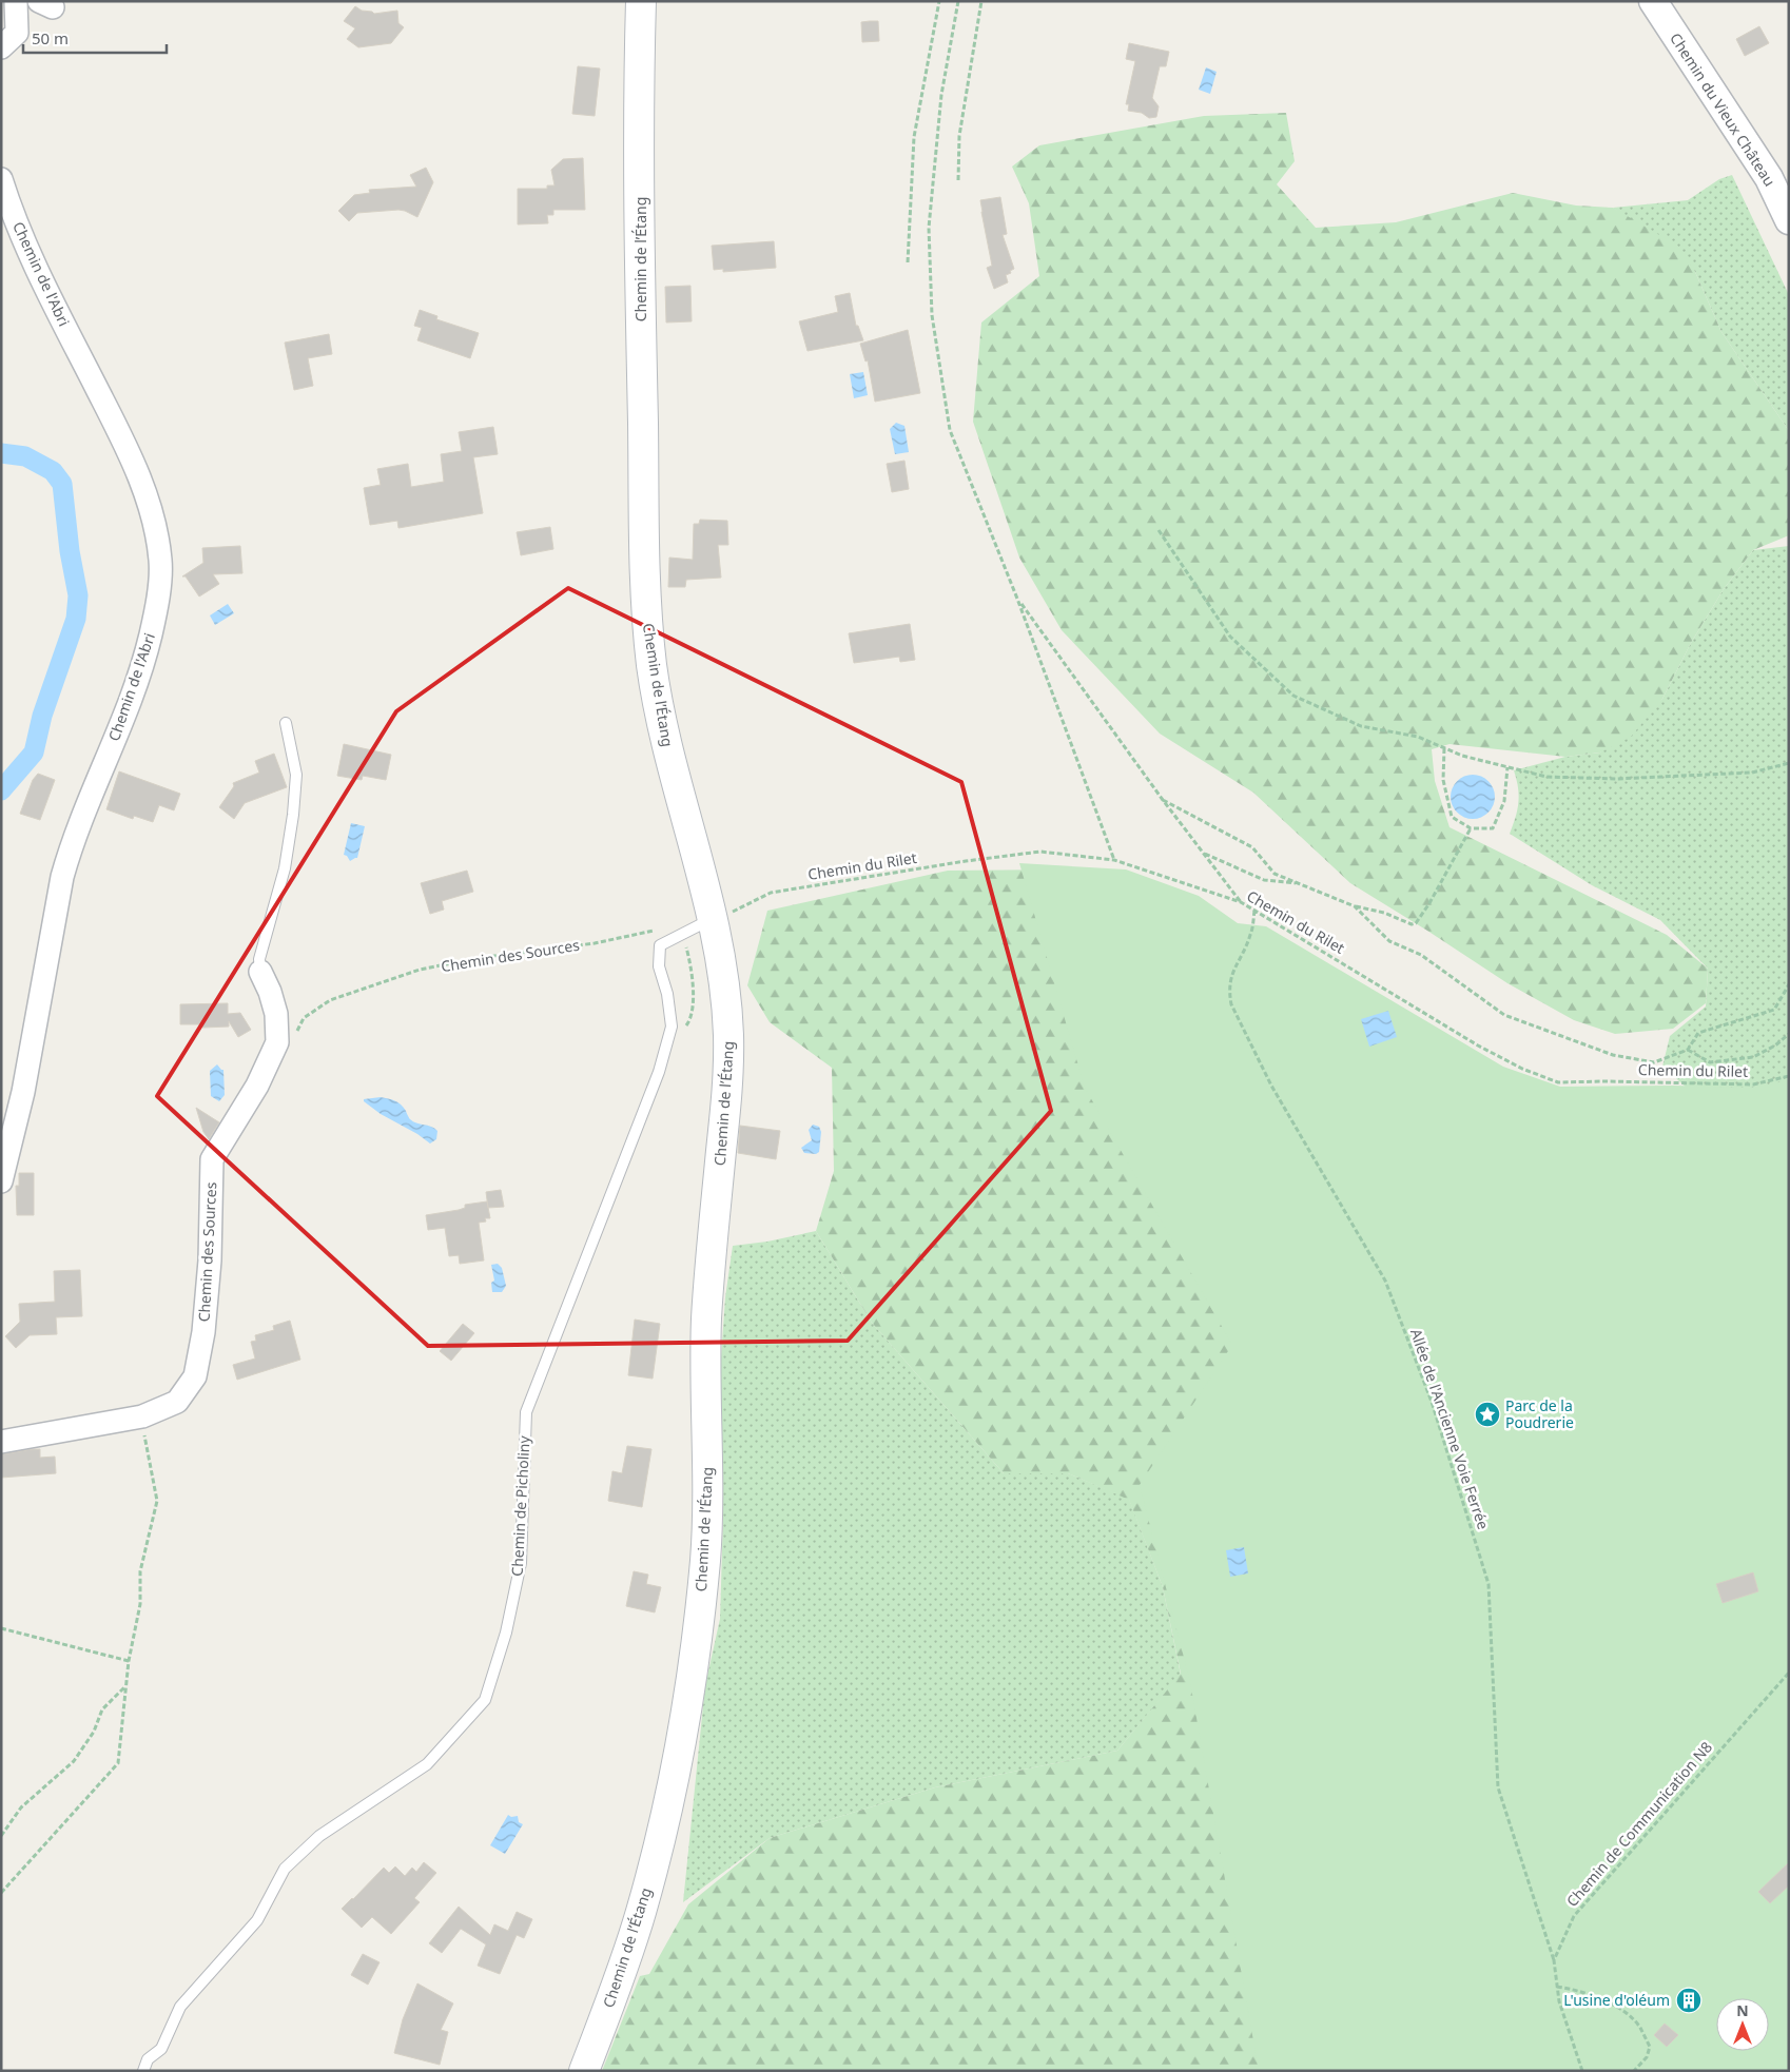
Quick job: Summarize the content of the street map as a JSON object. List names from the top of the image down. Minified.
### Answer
{"streets":{"main road":["Chemin de l’Étang"],"street":["Chemin du Vieux Château","Chemin de l'Abri","Chemin des Sources"],"lane":["Chemin de Picholiny"],"path":["Chemin du Rilet","Allée de l'Ancienne Voie Ferrée","Chemin de Communication N8"]},"crossings":[["Chemin de l’Étang","Chemin du Rilet"],["Chemin de l’Étang","Chemin de Picholiny"],["Chemin du Rilet","Allée de l'Ancienne Voie Ferrée"],["Chemin du Rilet","Chemin de Picholiny"],["Allée de l'Ancienne Voie Ferrée","Chemin de Communication N8"]],"places":{"place":["Parc de la Poudrerie"],"building":["L'usine d'oléum"]},"scale_bar":"50 m","north":"top"}
